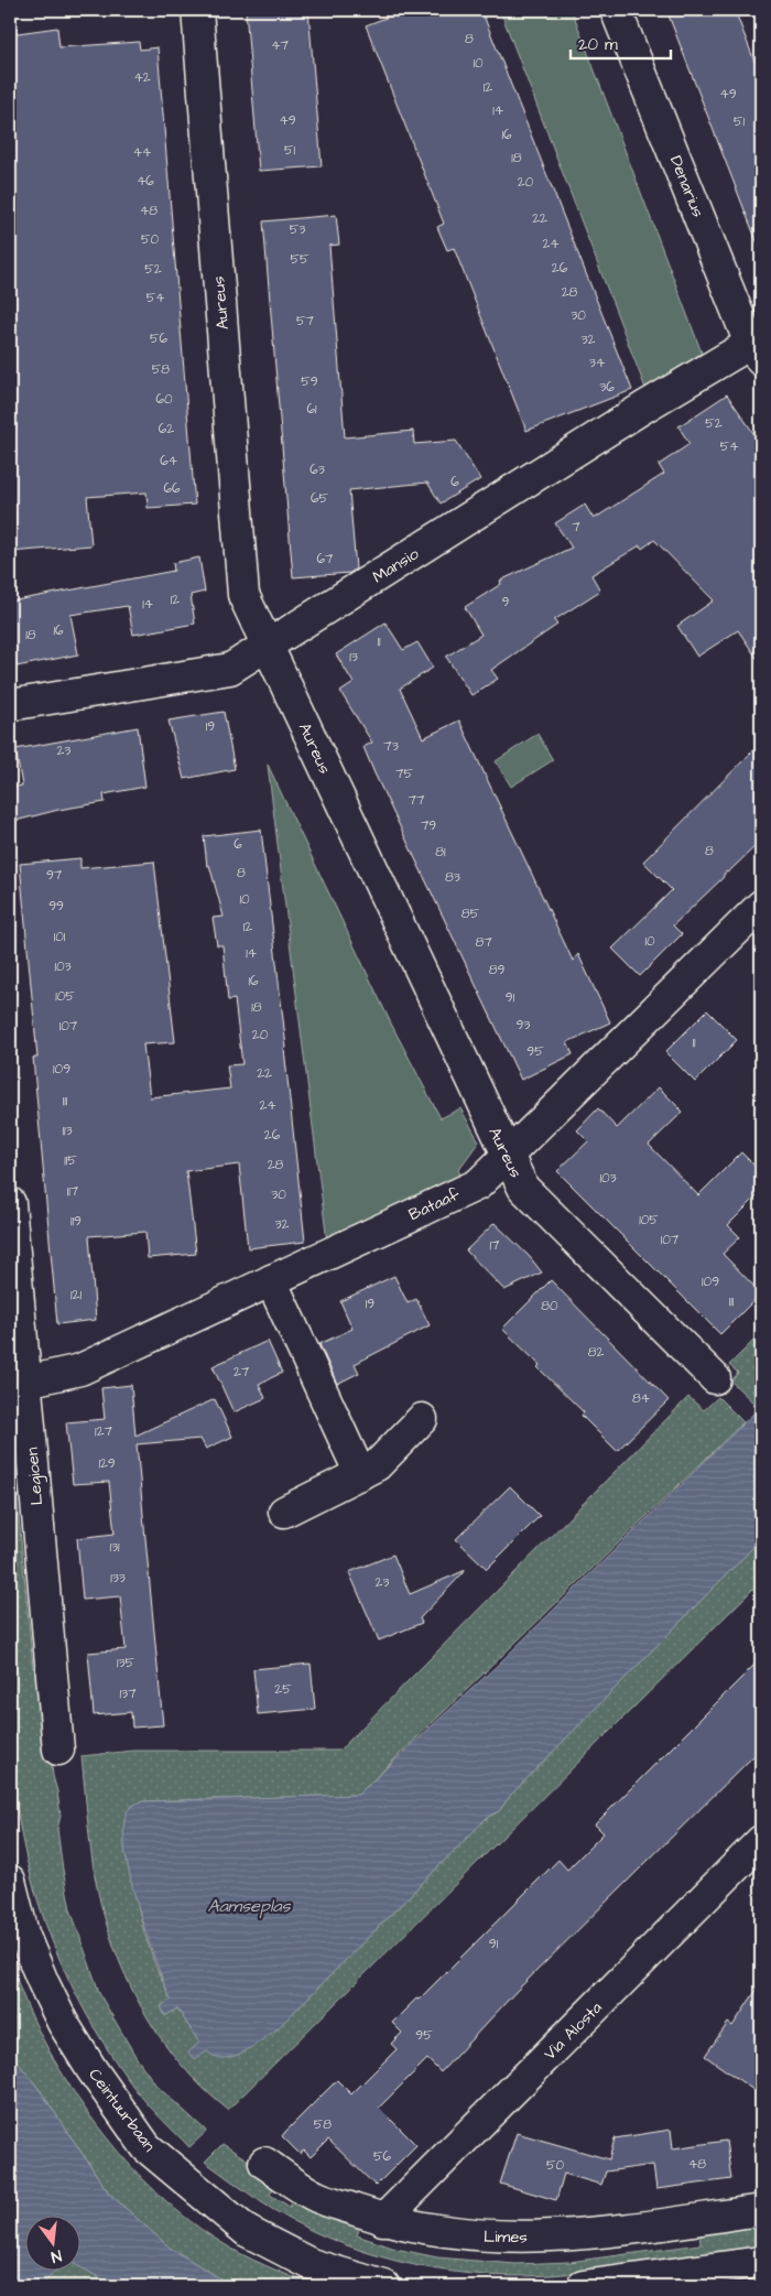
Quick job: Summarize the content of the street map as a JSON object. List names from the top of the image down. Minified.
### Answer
{"streets":{"street":["Denarius","Aureus","Mansio","Bataaf","Legioen","Via Alosta","Ceintuurbaan","Limes"]},"crossings":[["Denarius","Mansio"],["Aureus","Mansio"],["Aureus","Bataaf"],["Bataaf","Legioen"],["Via Alosta","Limes"]],"water":["Aamseplas"],"house_numbers":["8","47","10","42","12","49","14","49","51","16","51","44","18","46","20","48","22","53","50","24","55","26","52","28","54","30","57","56","32","34","58","59","36","60","61","52","62","54","64","63","6","66","65","7","67","12","9","14","16","18","11","13","19","73","23","75","77","79","6","8","81","8","97","83","10","99","85","12","101","10","87","14","103","89","16","105","91","18","93","107","20","11","95","109","22","111","24","113","26","115","28","103","117","30","105","119","32","107","17","109","121","111","19","80","82","27","84","127","129","131","133","23","135","25","137","91","95","58","56","48","50"],"scale_bar":"20 m","north":"bottom"}
